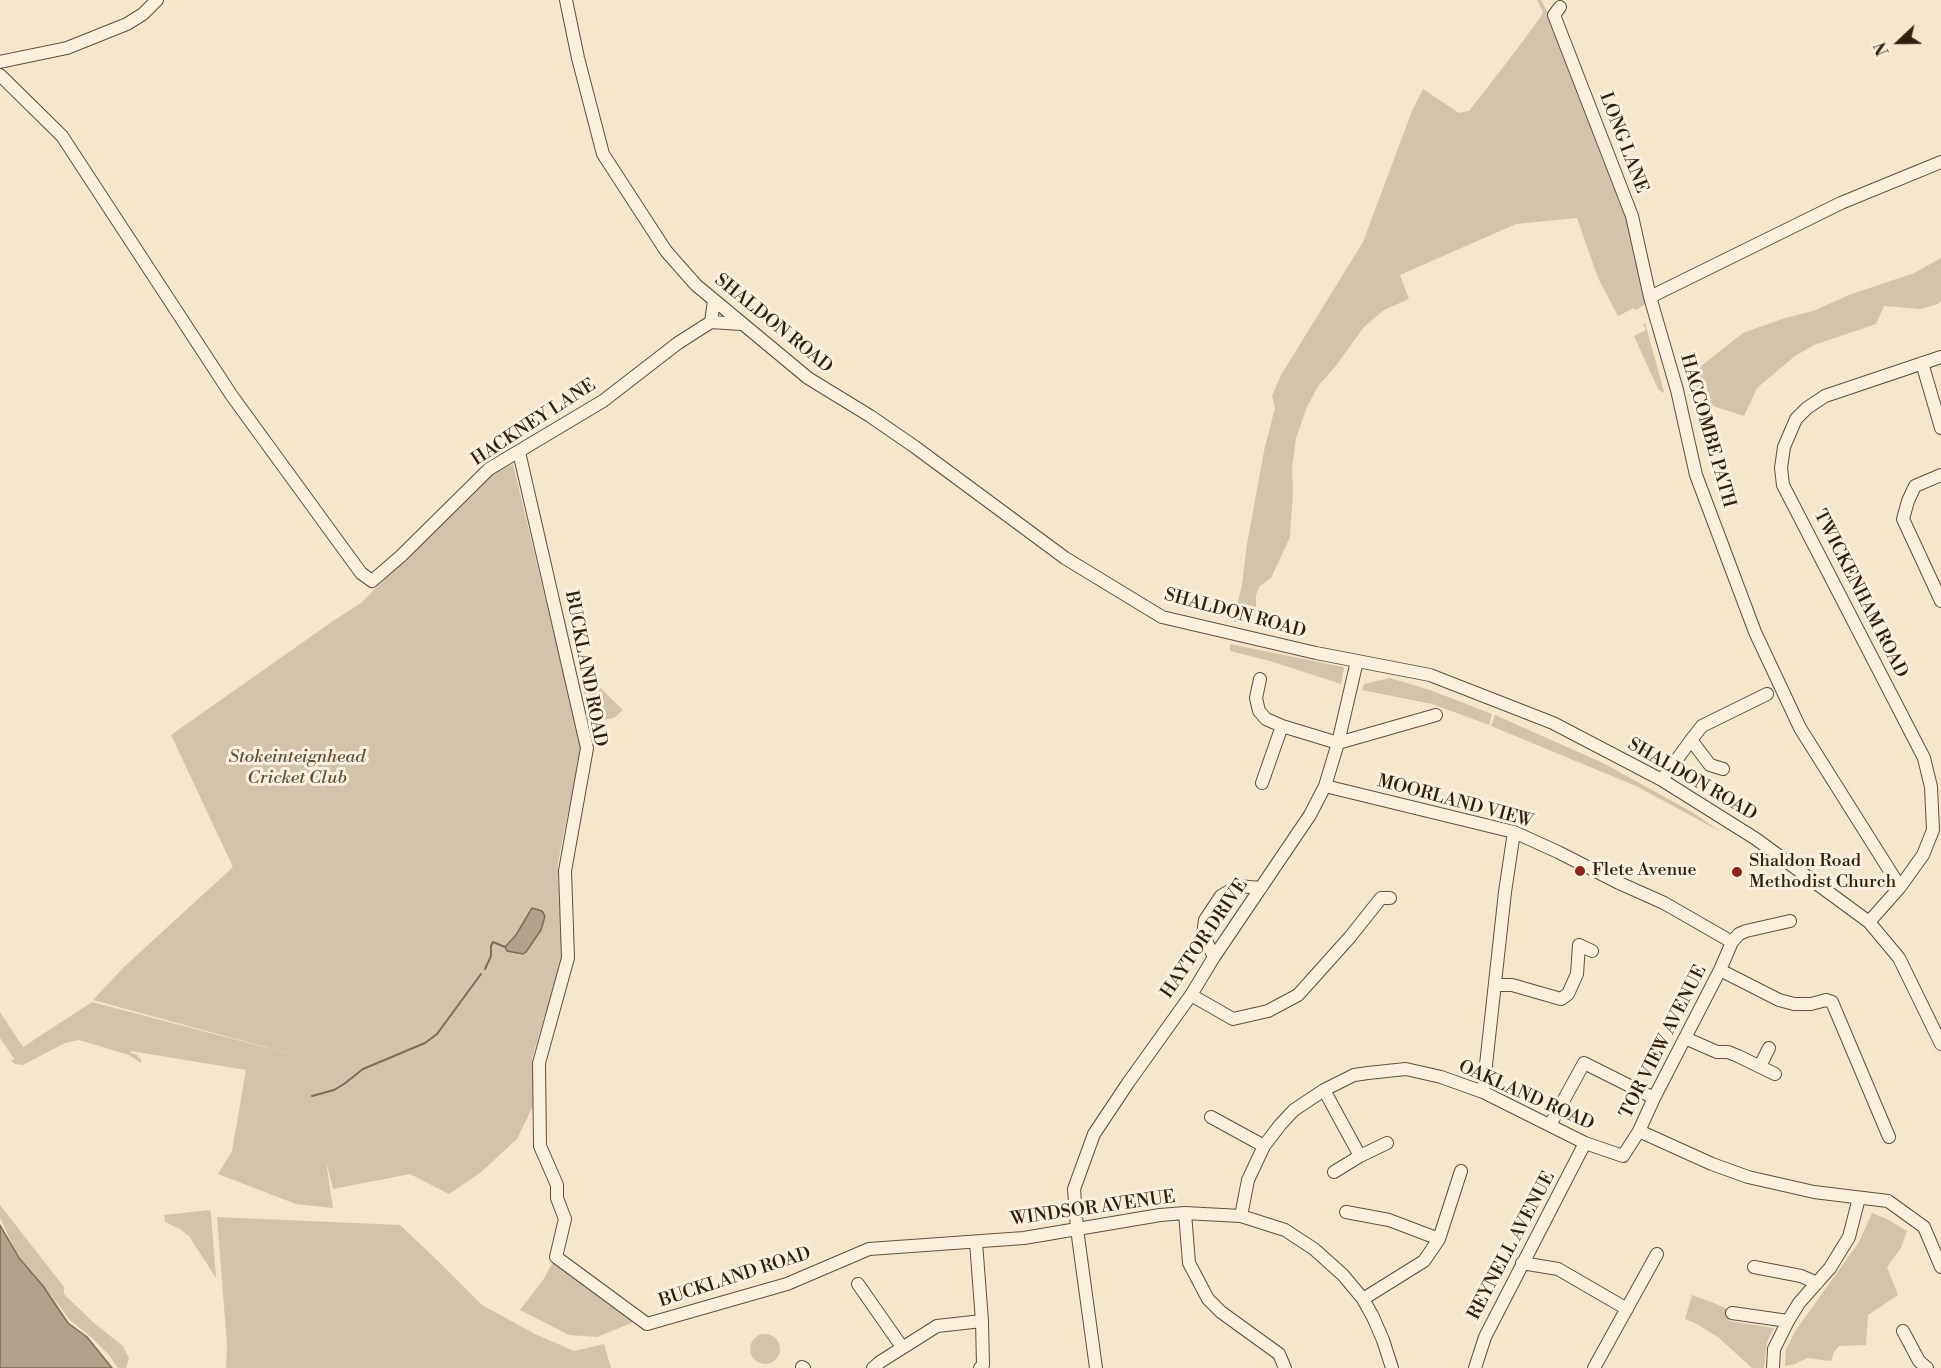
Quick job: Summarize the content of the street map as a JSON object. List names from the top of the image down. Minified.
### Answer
{"streets":{"street":["LONG LANE","SHALDON ROAD","HACKNEY LANE","HACCOMBE PATH","TWICKENHAM ROAD","BUCKLAND ROAD","MOORLAND VIEW","HAYTOR DRIVE","TOR VIEW AVENUE","OAKLAND ROAD","WINDSOR AVENUE","REYNELL AVENUE"]},"crossings":[["LONG LANE","HACCOMBE PATH"],["SHALDON ROAD","TWICKENHAM ROAD"],["SHALDON ROAD","HAYTOR DRIVE"],["HACKNEY LANE","BUCKLAND ROAD"],["HACCOMBE PATH","TWICKENHAM ROAD"],["BUCKLAND ROAD","WINDSOR AVENUE"],["MOORLAND VIEW","HAYTOR DRIVE"],["MOORLAND VIEW","TOR VIEW AVENUE"],["HAYTOR DRIVE","WINDSOR AVENUE"],["TOR VIEW AVENUE","OAKLAND ROAD"],["OAKLAND ROAD","WINDSOR AVENUE"],["OAKLAND ROAD","REYNELL AVENUE"]],"parks":["Stokeinteignhead Cricket Club"],"places":["Flete Avenue","Shaldon Road Methodist Church"],"north":"left"}
